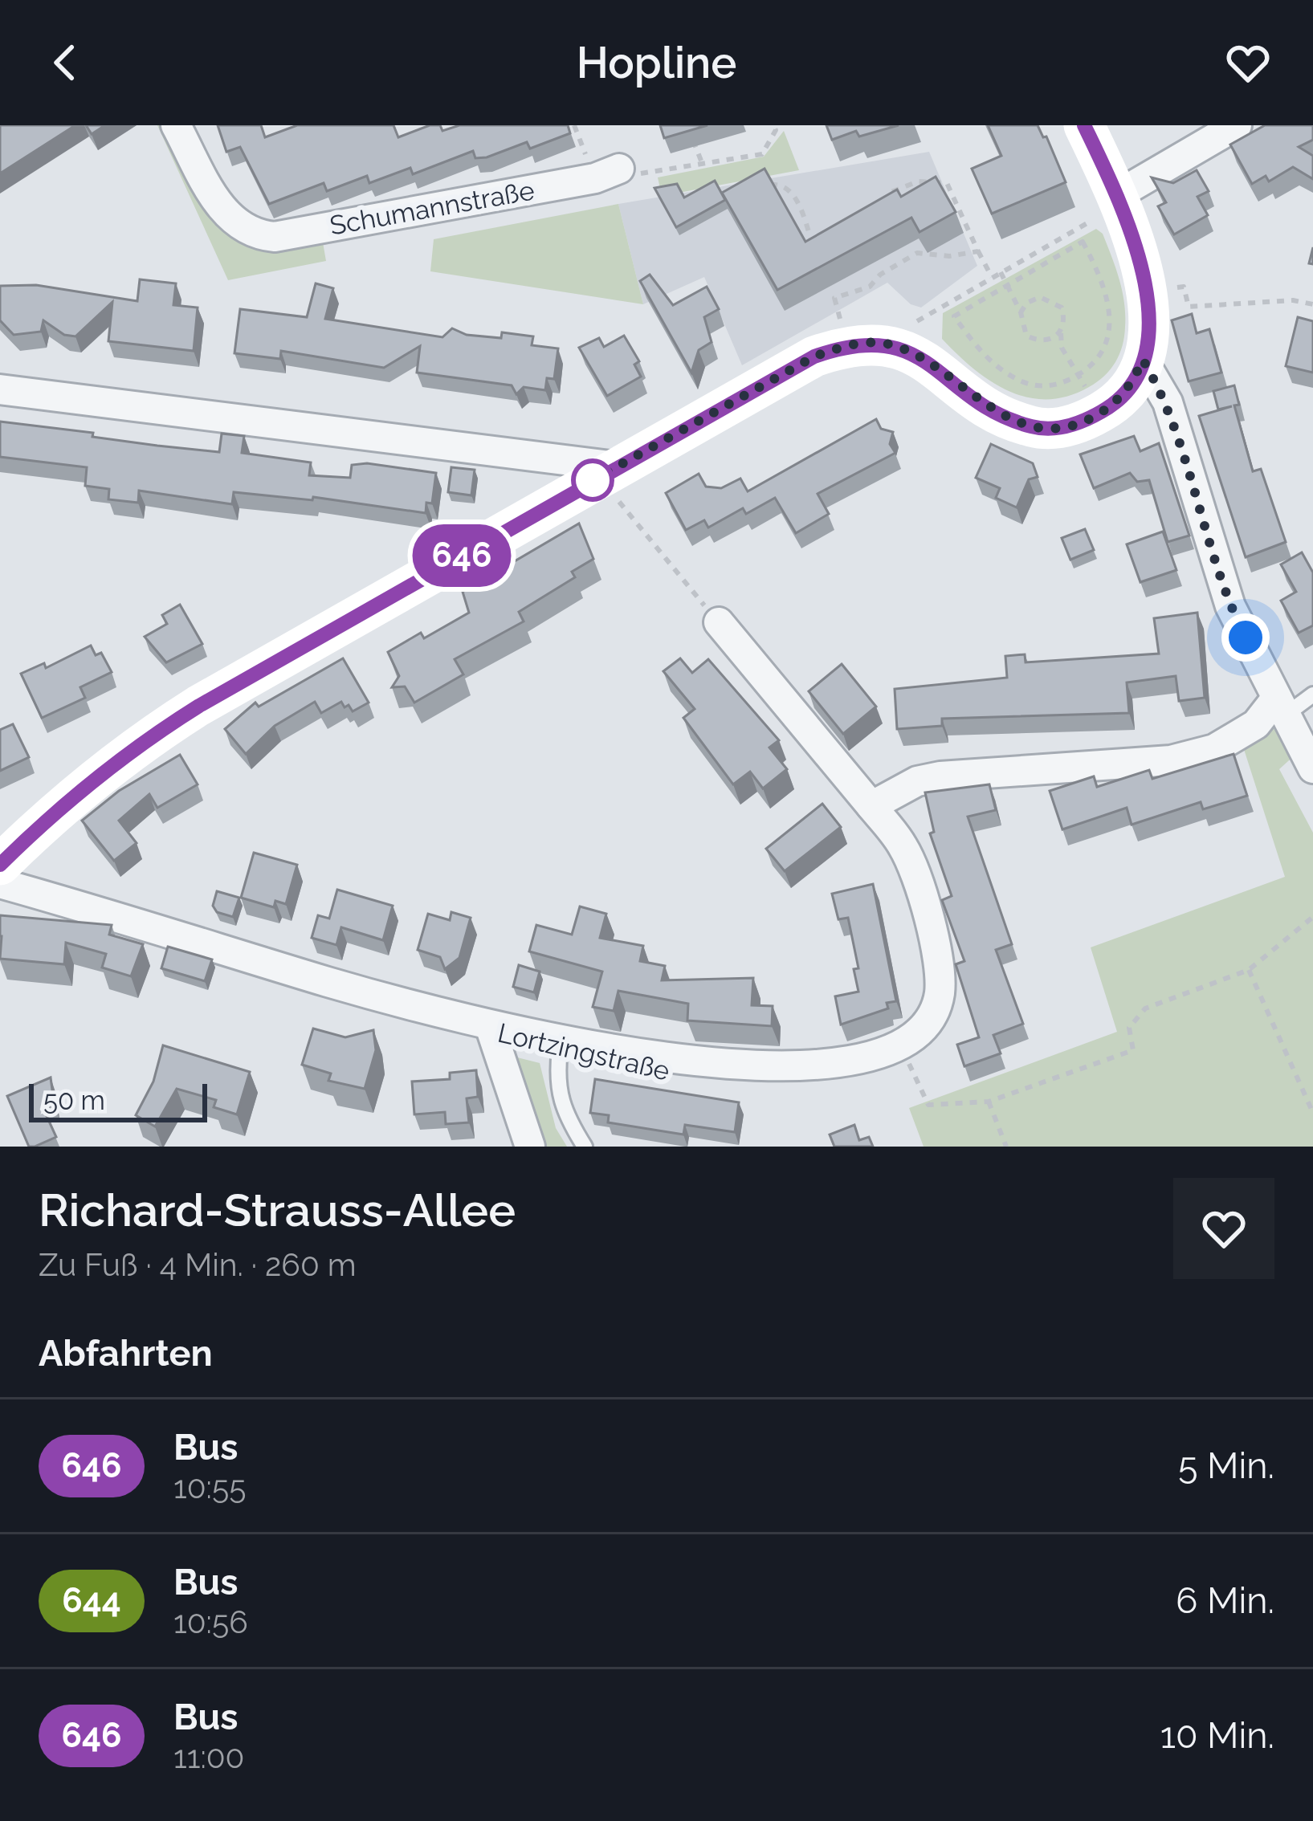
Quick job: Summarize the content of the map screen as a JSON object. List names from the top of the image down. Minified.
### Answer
{"streets":{"street":["Schumannstraße","Lortzingstraße"]},"lines":["bus line 646"],"scale_bar":"50 m","page":{"header":"Hopline","on_map":"646","scale":"50 m","heading":[["Richard-Strauss-Allee","Zu Fuß · 4 Min. · 260 m"],"Abfahrten"],"list":[{"mark":"646","name":"Bus","note":"10:55","value":"5 Min."},{"mark":"644","name":"Bus","note":"10:56","value":"6 Min."},{"mark":"646","name":"Bus","note":"11:00","value":"10 Min."}]}}
